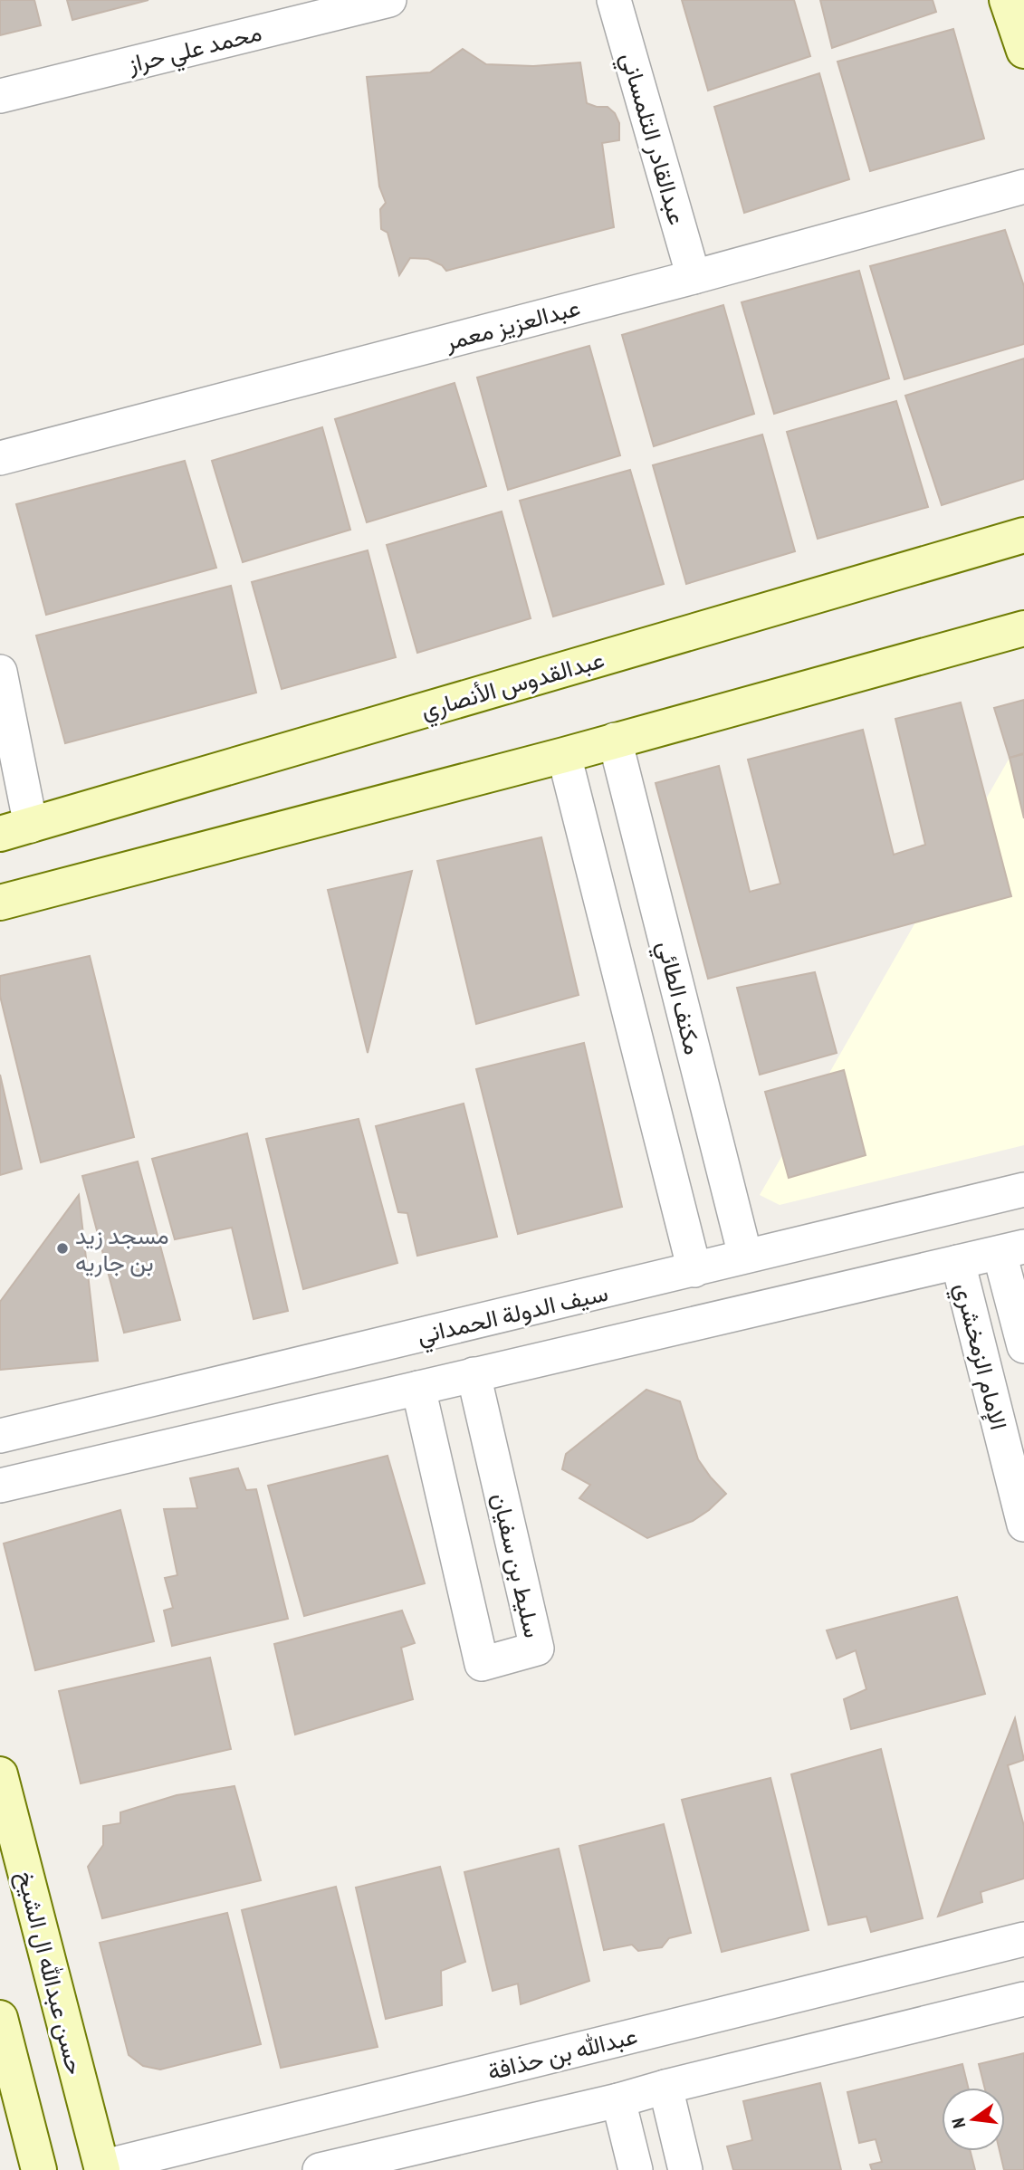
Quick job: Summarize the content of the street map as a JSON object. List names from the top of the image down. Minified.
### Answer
{"streets":{"street":["محمد علي حراز","عبدالقادر التلمساني","عبدالعزيز معمر","عبدالقدوس الأنصاري","مكنف الطائي","سيف الدولة الحمداني","الإمام الزمخشري","سليط بن سفيان","حسن عبدالله ال الشيخ","عبدالله بن حذافة"]},"crossings":[["عبدالقادر التلمساني","عبدالعزيز معمر"],["مكنف الطائي","سيف الدولة الحمداني"],["حسن عبدالله ال الشيخ","عبدالله بن حذافة"]],"places":["مسجد زيد بن جاريه"],"north":"left"}
